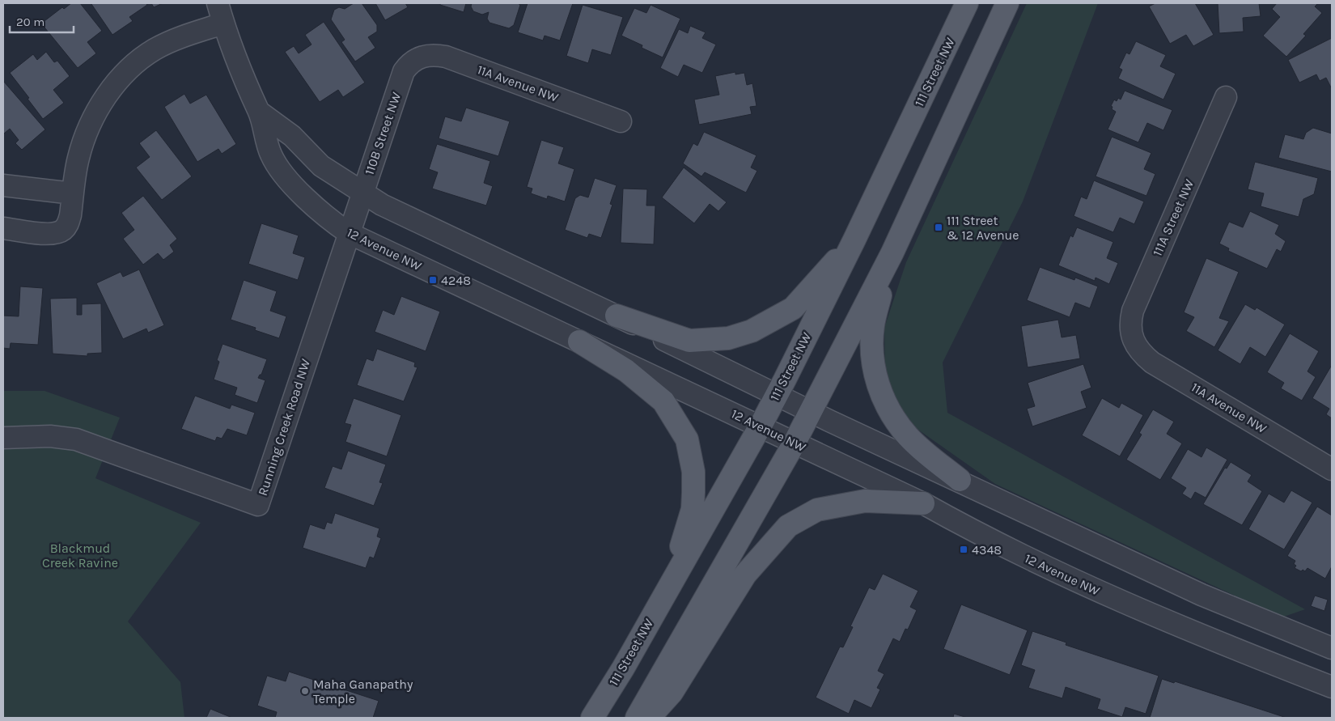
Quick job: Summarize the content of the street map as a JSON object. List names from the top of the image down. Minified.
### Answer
{"streets":{"main road":["111 Street NW"],"street":["11A Avenue NW","110B Street NW","111A Street NW","12 Avenue NW","Running Creek Road NW"]},"crossings":[["111 Street NW","12 Avenue NW"],["11A Avenue NW","110B Street NW"],["11A Avenue NW","111A Street NW"],["110B Street NW","12 Avenue NW"],["110B Street NW","Running Creek Road NW"],["12 Avenue NW","Running Creek Road NW"]],"parks":["Blackmud Creek Ravine"],"places":{"transit":["111 Street & 12 Avenue","4248","4348"],"other":["Maha Ganapathy Temple"]},"scale_bar":"20 m"}
